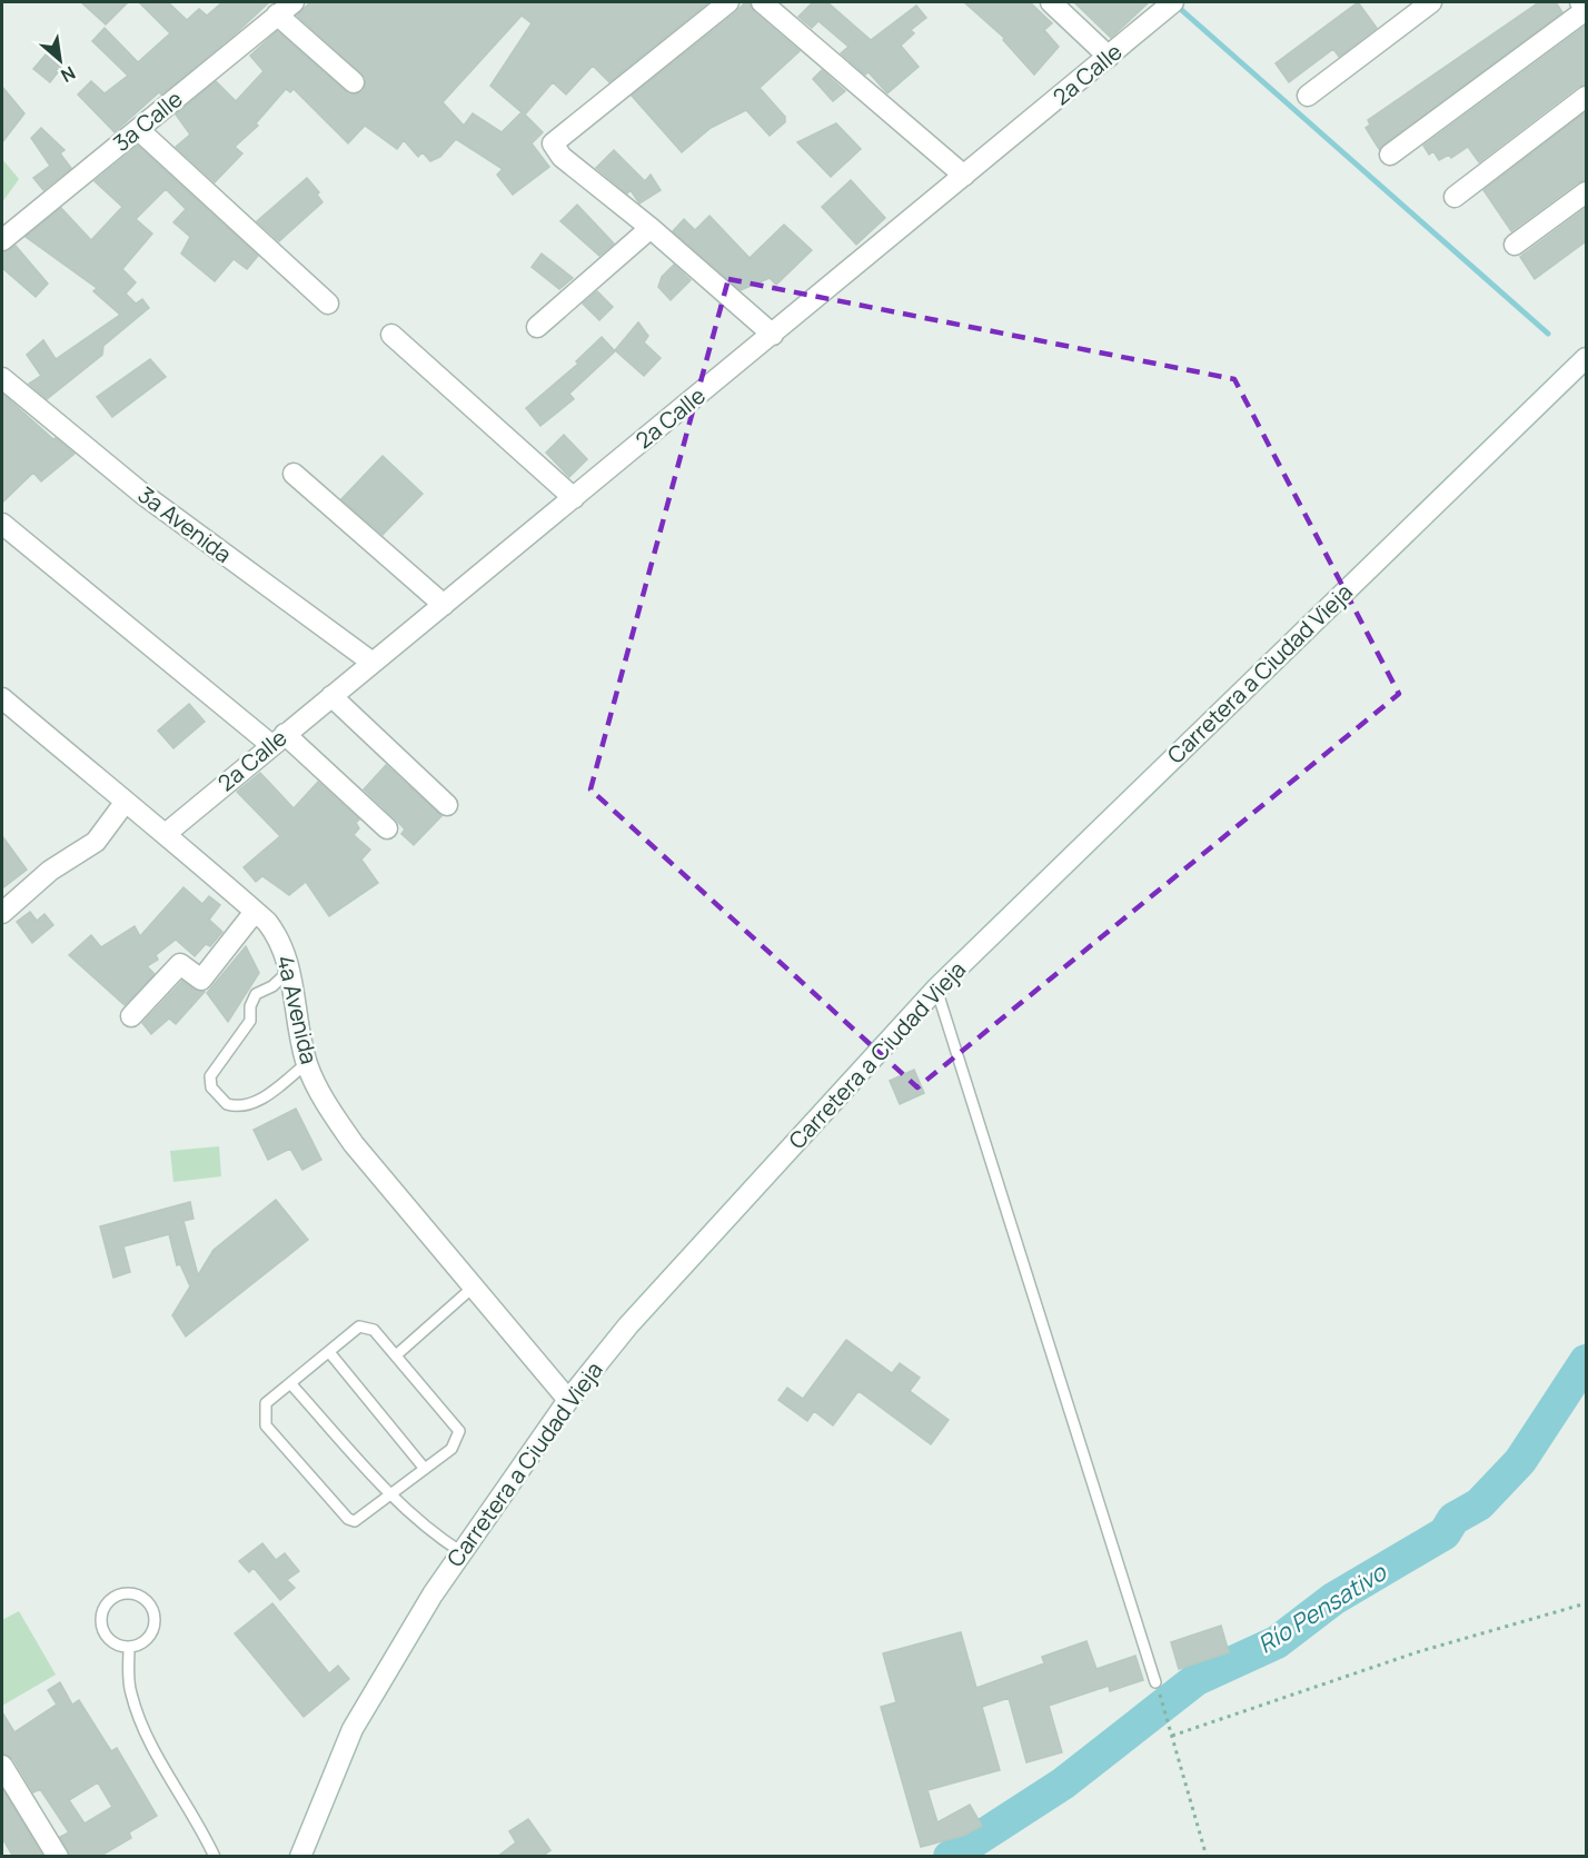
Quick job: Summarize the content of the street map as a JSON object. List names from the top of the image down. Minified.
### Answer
{"streets":{"street":["2a Calle","3a Calle","3a Avenida","Carretera a Ciudad Vieja","4a Avenida"]},"crossings":[["2a Calle","3a Avenida"],["2a Calle","4a Avenida"],["Carretera a Ciudad Vieja","4a Avenida"]],"water":["Río Pensativo"],"north":"bottom right"}
